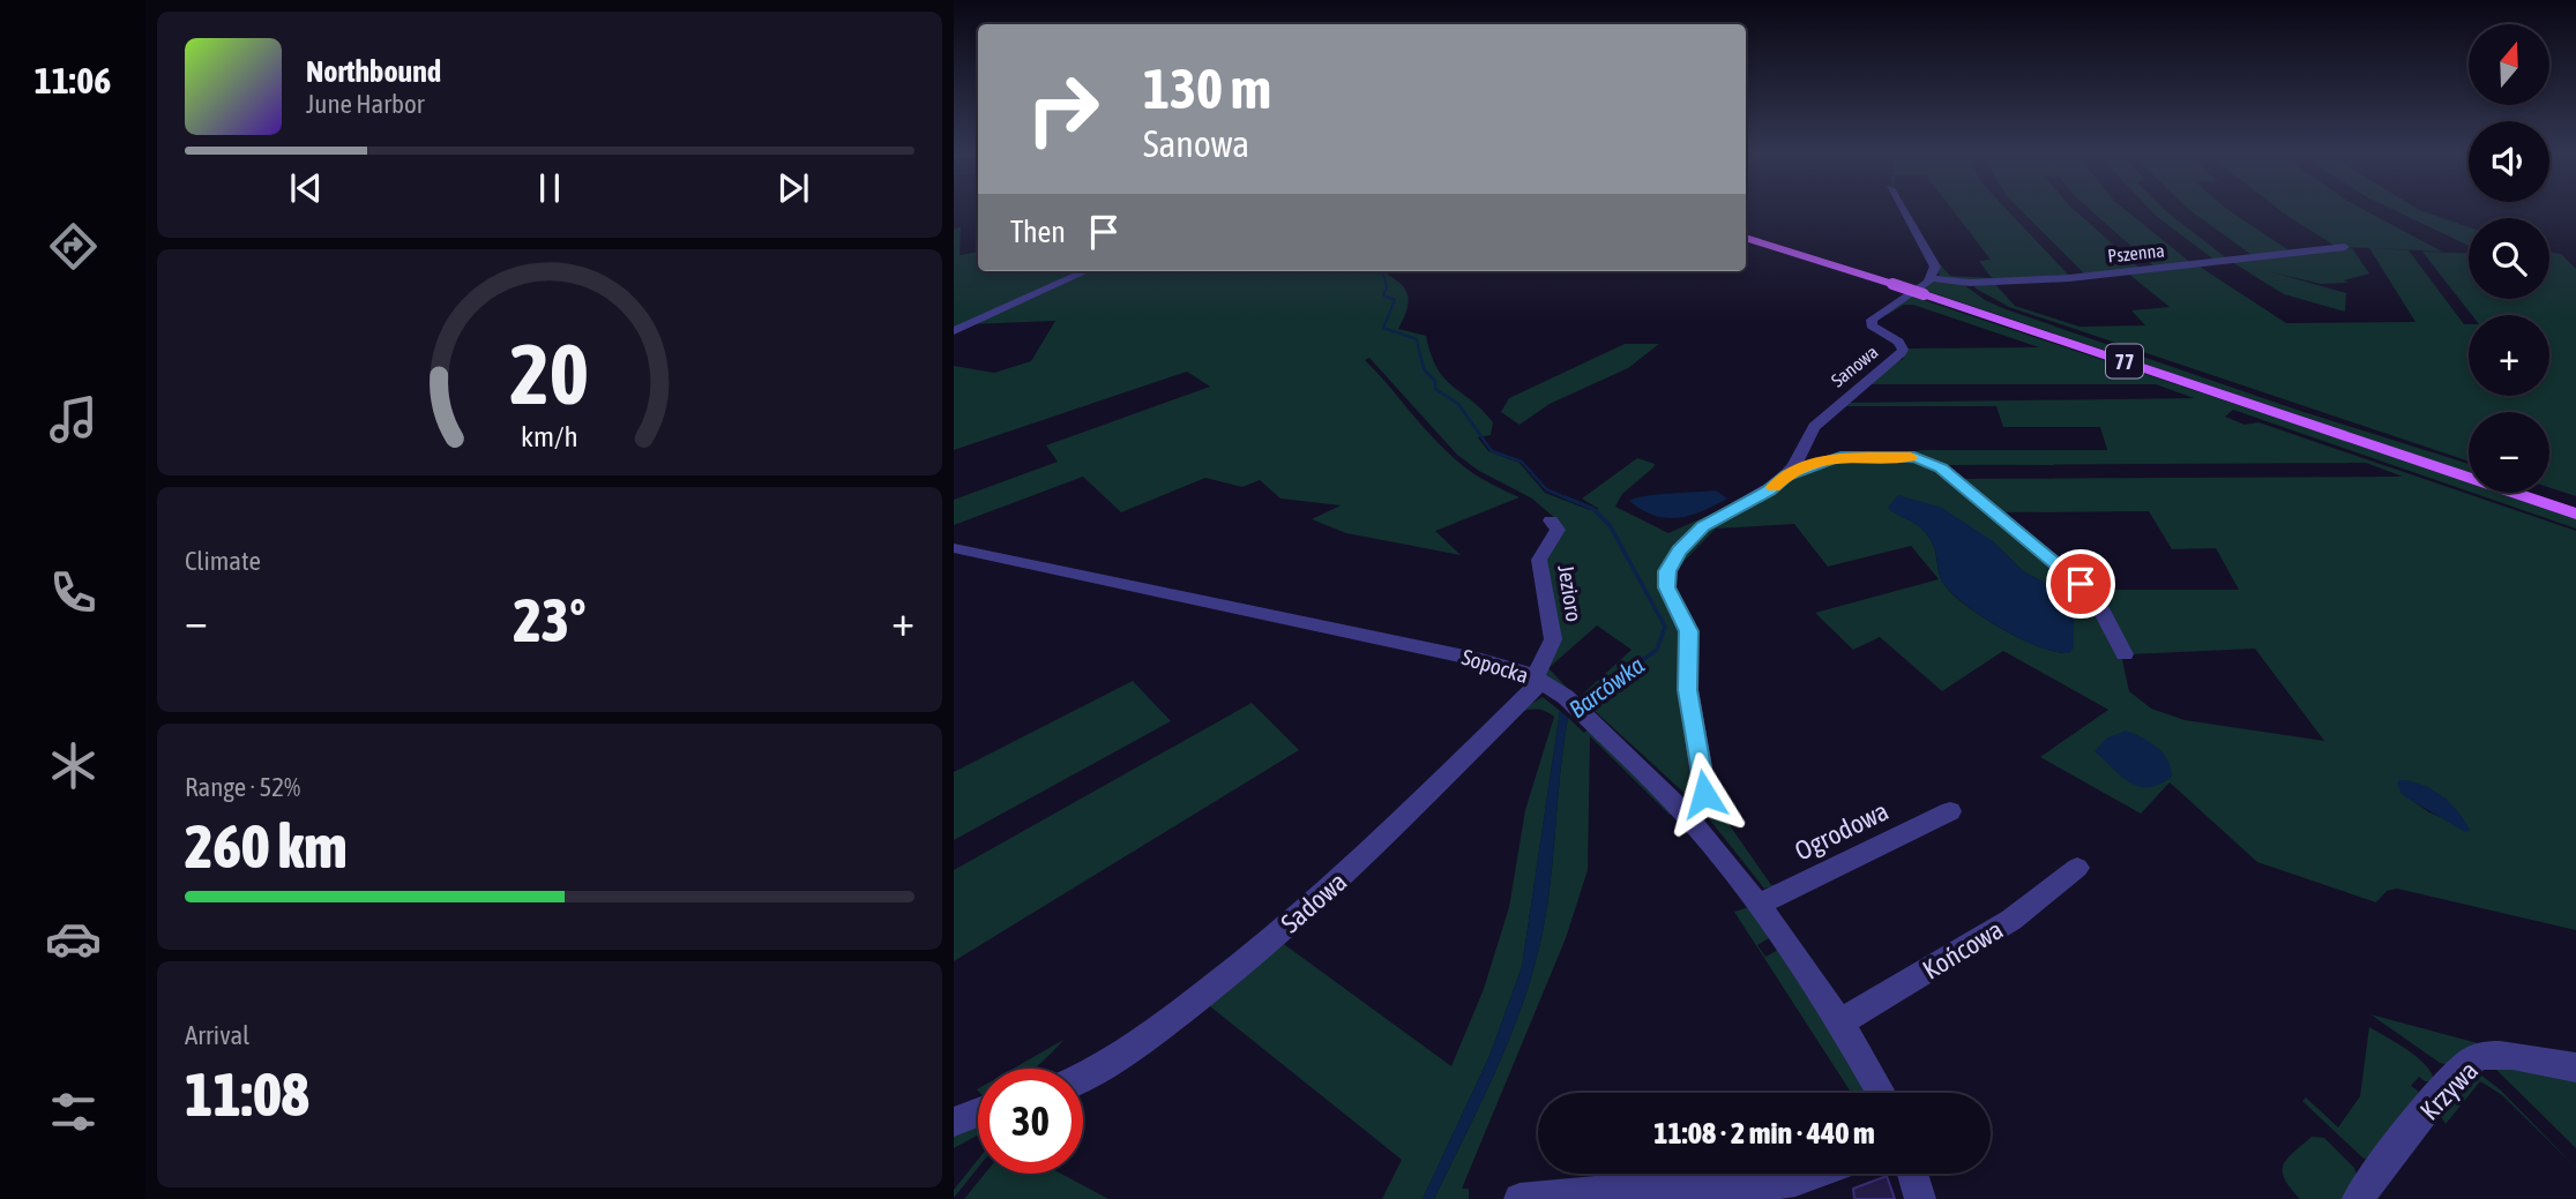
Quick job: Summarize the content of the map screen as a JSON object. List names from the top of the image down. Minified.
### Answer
{"streets":{"main road":["77"],"street":["Pszenna","Sanowa","Jezioro","Sopocka","Ogrodowa","Sadowa","Końcowa","Krzywa"]},"crossings":[["Pszenna","Sanowa"],["Sanowa","Sopocka"],["Jezioro","Sopocka"],["Jezioro","Sadowa"],["Sopocka","Ogrodowa"],["Sopocka","Sadowa"],["Sopocka","Końcowa"]],"water":["Barcówka"],"north":"top","page":{"tabs":"11:06","map_buttons":["+","−"],"turn":["130 m","Sanowa"],"song":["Northbound","June Harbor"],"then":"Then","tile":["Climate",["Range · 52%","260 km"],["Arrival","11:08"]],"heat":["−","23°","+"],"limit":"30","trip":"11:08 · 2 min · 440 m","gauge":["20","km/h"]}}
